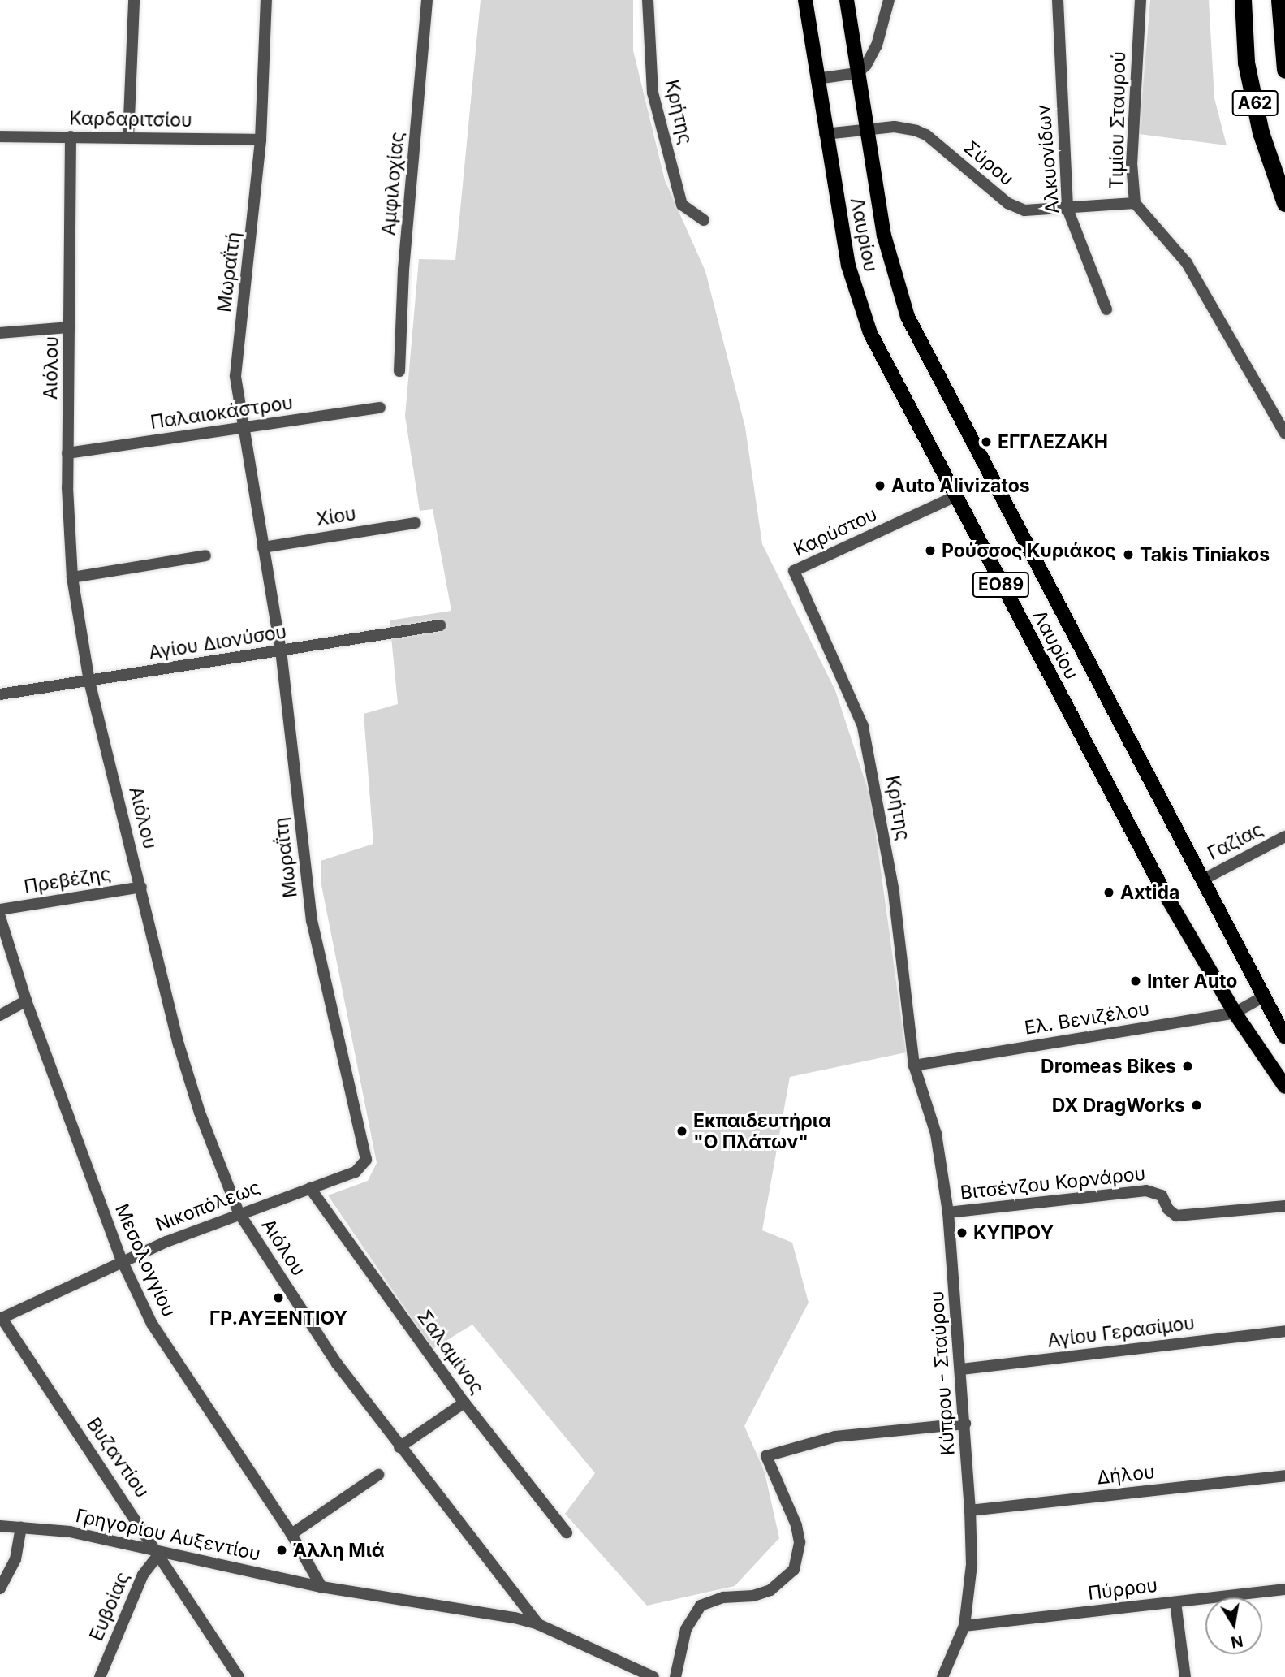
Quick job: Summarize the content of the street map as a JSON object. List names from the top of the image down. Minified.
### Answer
{"streets":{"highway":["Α62"],"main road":["Λαυρίου","ΕΟ89"],"street":["Κρήτης","Καρδαριτσίου","Τιμίου Σταυρού","Αλκυονίδων","Σύρου","Αμφιλοχίας","Μωραΐτή","Αιόλου","Παλαιοκάστρου","Χίου","Καρύστου","Αγίου Διονύσου","Γαζίας","Μωραΐτη","Πρεβέζης","Ελ. Βενιζέλου","Βιτσένζου Κορνάρου","Νικοπόλεως","Μεσολογγίου","Αγίου Γερασίμου","Σαλαμίνος","Κύπρου - Σταύρου","Βυζαντίου","Δήλου","Γρηγορίου Αυξεντίου","Πύρρου","Ευβοίας"]},"crossings":[["Κρήτης","Καρύστου"],["Κρήτης","Ελ. Βενιζέλου"],["Κρήτης","Κύπρου - Σταύρου"],["Καρδαριτσίου","Μωραΐτή"],["Καρδαριτσίου","Αιόλου"],["Τιμίου Σταυρού","Σύρου"],["Αλκυονίδων","Σύρου"],["Σύρου","Λαυρίου"],["Λαυρίου","Καρύστου"],["Λαυρίου","Γαζίας"],["Λαυρίου","Ελ. Βενιζέλου"],["Μωραΐτή","Παλαιοκάστρου"],["Μωραΐτή","Χίου"],["Μωραΐτή","Μωραΐτη"],["Αιόλου","Παλαιοκάστρου"],["Αιόλου","Αγίου Διονύσου"],["Αιόλου","Πρεβέζης"],["Αιόλου","Νικοπόλεως"],["Αιόλου","Γρηγορίου Αυξεντίου"],["Χίου","Μωραΐτη"],["Αγίου Διονύσου","Μωραΐτη"],["Μωραΐτη","Νικοπόλεως"],["Ελ. Βενιζέλου","Κύπρου - Σταύρου"],["Βιτσένζου Κορνάρου","Κύπρου - Σταύρου"],["Νικοπόλεως","Μεσολογγίου"],["Νικοπόλεως","Σαλαμίνος"],["Νικοπόλεως","Βυζαντίου"],["Μεσολογγίου","Γρηγορίου Αυξεντίου"],["Αγίου Γερασίμου","Κύπρου - Σταύρου"],["Κύπρου - Σταύρου","Δήλου"],["Κύπρου - Σταύρου","Πύρρου"],["Βυζαντίου","Γρηγορίου Αυξεντίου"],["Βυζαντίου","Ευβοίας"],["Γρηγορίου Αυξεντίου","Ευβοίας"]],"places":["ΕΓΓΛΕΖΑΚΗ","Auto Alivizatos","Ρούσσος Κυριάκος","Takis Tiniakos","Axtida","Inter Auto","Dromeas Bikes","DX DragWorks","Εκπαιδευτήρια \"Ο Πλάτων\"","ΚΥΠΡΟΥ","ΓΡ.ΑΥΞΕΝΤΙΟΥ","Άλλη Μιά"],"north":"bottom"}
